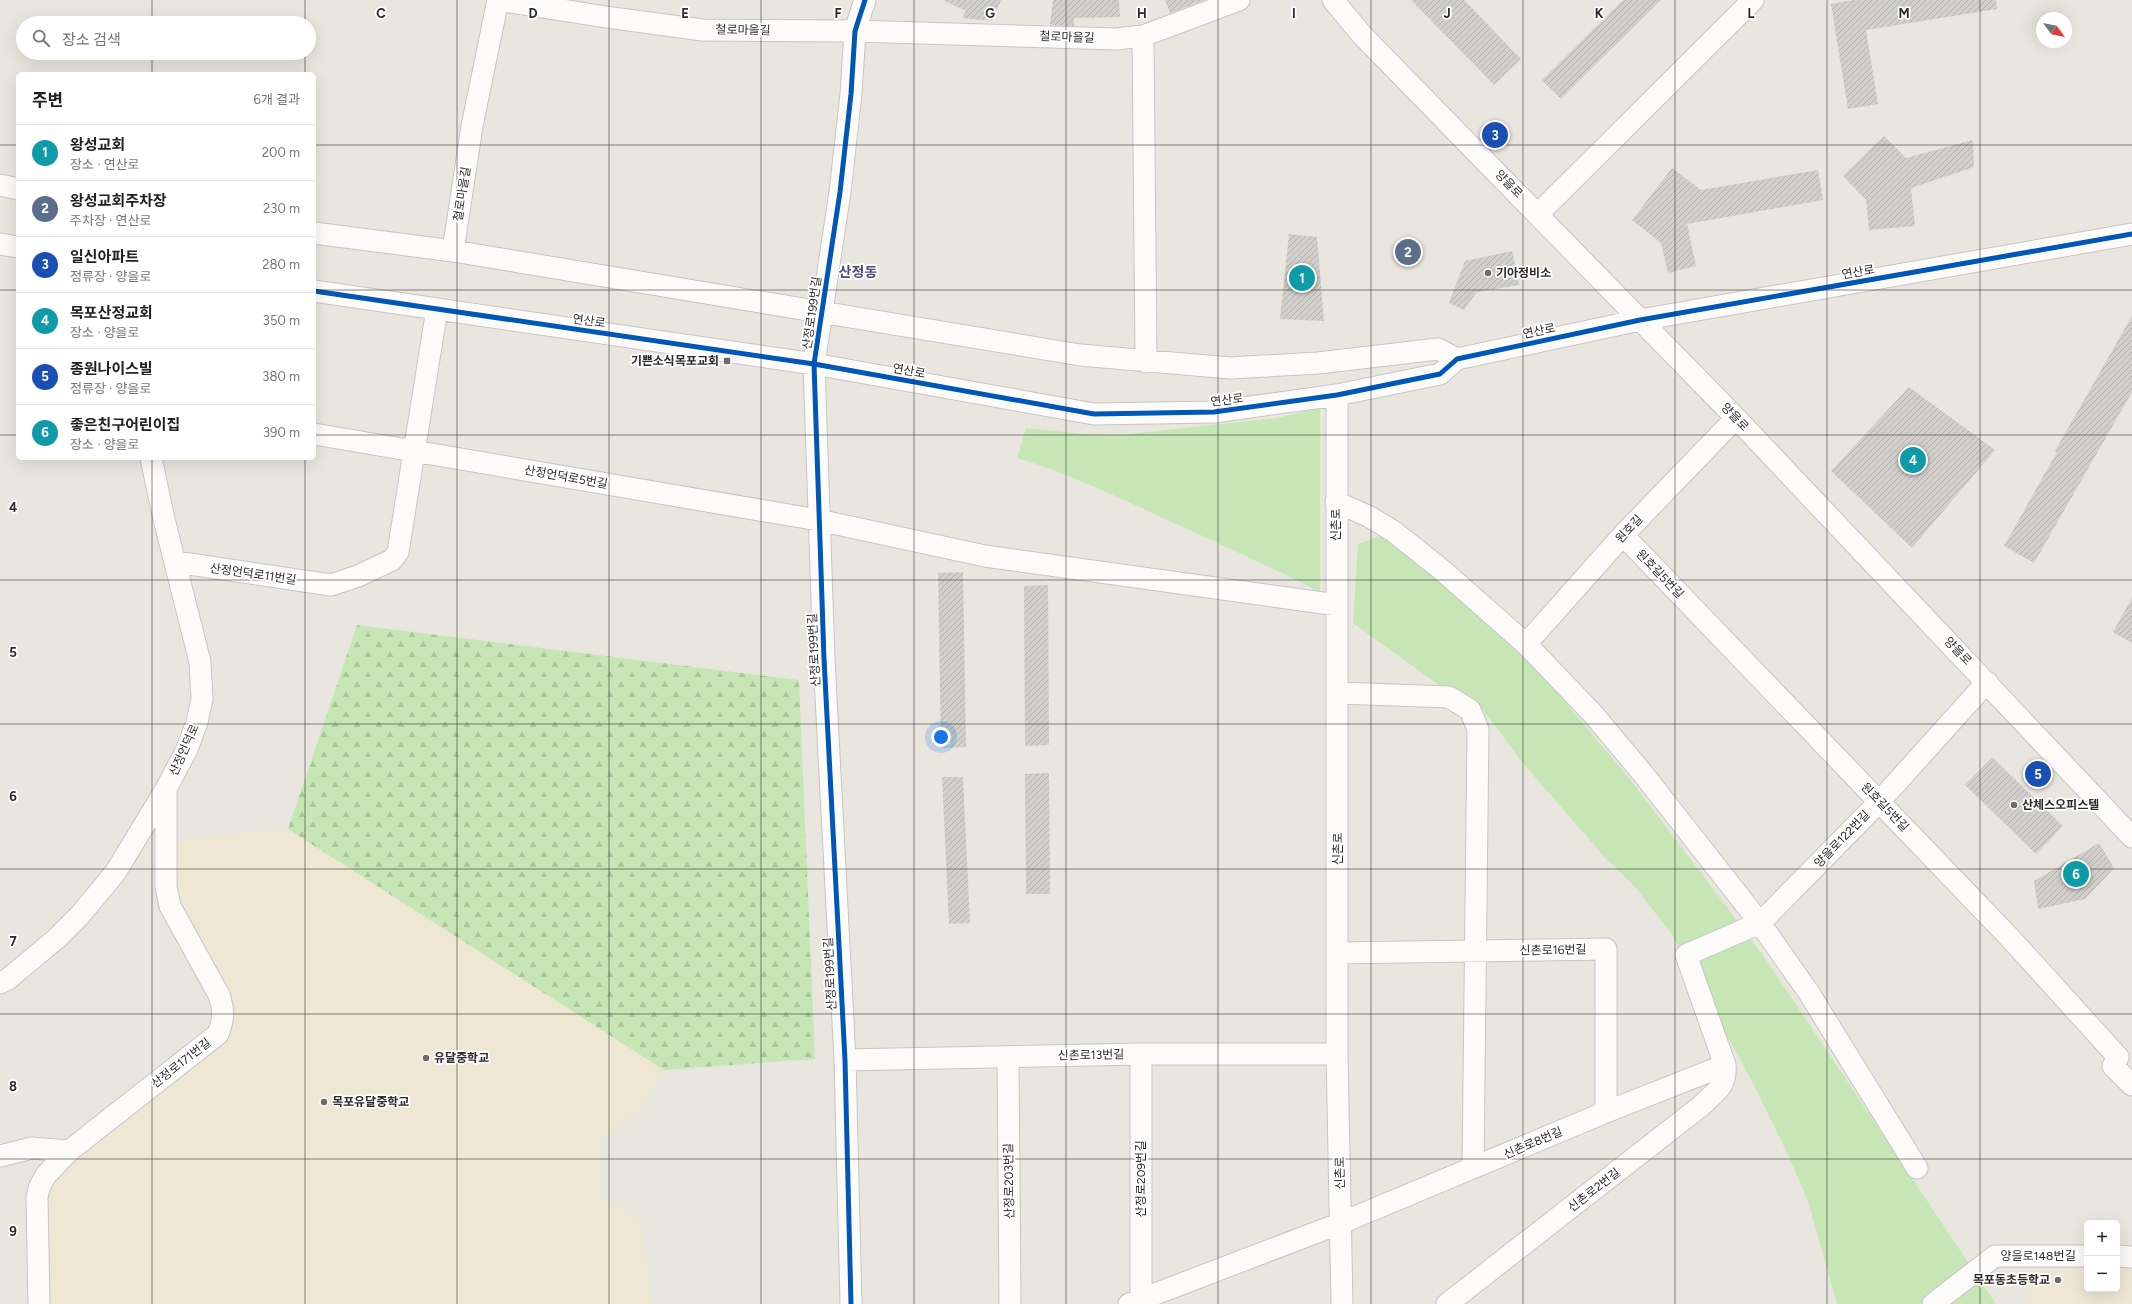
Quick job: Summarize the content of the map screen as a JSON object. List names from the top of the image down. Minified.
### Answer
{"streets":{"street":["철로마을길","양을로","연산로","산정로199번길","산정언덕로5번길","신촌로","원호길","산정언덕로11번길","원호길5번길","산정언덕로","양을로122번길","신촌로16번길","신촌로13번길","산정로171번길","신촌로8번길","산정로209번길","산정로203번길","신촌로2번길","양을로148번길"]},"crossings":[["철로마을길","산정로199번길"],["양을로","연산로"],["양을로","원호길"],["양을로","양을로122번길"],["연산로","산정로199번길"],["연산로","신촌로"],["산정로199번길","산정언덕로5번길"],["산정로199번길","신촌로13번길"],["산정언덕로5번길","신촌로"],["산정언덕로5번길","산정언덕로11번길"],["신촌로","신촌로16번길"],["신촌로","신촌로13번길"],["신촌로","신촌로8번길"],["원호길","원호길5번길"],["산정언덕로11번길","산정언덕로"],["원호길5번길","양을로122번길"],["산정언덕로","산정로171번길"],["신촌로16번길","신촌로8번길"],["신촌로13번길","산정로209번길"],["신촌로13번길","산정로203번길"],["신촌로8번길","산정로209번길"],["신촌로8번길","신촌로2번길"]],"districts":["산정동"],"places":{"other":["기아정비소","산체스오피스텔","유달중학교","목포유달중학교","목포동초등학교"],"transit":["기쁜소식목포교회"]},"north":"bottom right","page":{"search":"장소 검색","heading":["주변","6개 결과"],"pins":["3","2","1","4","5","6"],"list":[{"mark":"1","name":"왕성교회","note":"장소 · 연산로","value":"200 m"},{"mark":"2","name":"왕성교회주차장","note":"주차장 · 연산로","value":"230 m"},{"mark":"3","name":"일신아파트","note":"정류장 · 양을로","value":"280 m"},{"mark":"4","name":"목포산정교회","note":"장소 · 양을로","value":"350 m"},{"mark":"5","name":"종원나이스빌","note":"정류장 · 양을로","value":"380 m"},{"mark":"6","name":"좋은친구어린이집","note":"장소 · 양을로","value":"390 m"}],"map_buttons":["+","−"]},"grid":{"columns":["C","D","E","F","G","H","I","J","K","L","M"],"rows":["4","5","6","7","8","9"]}}
